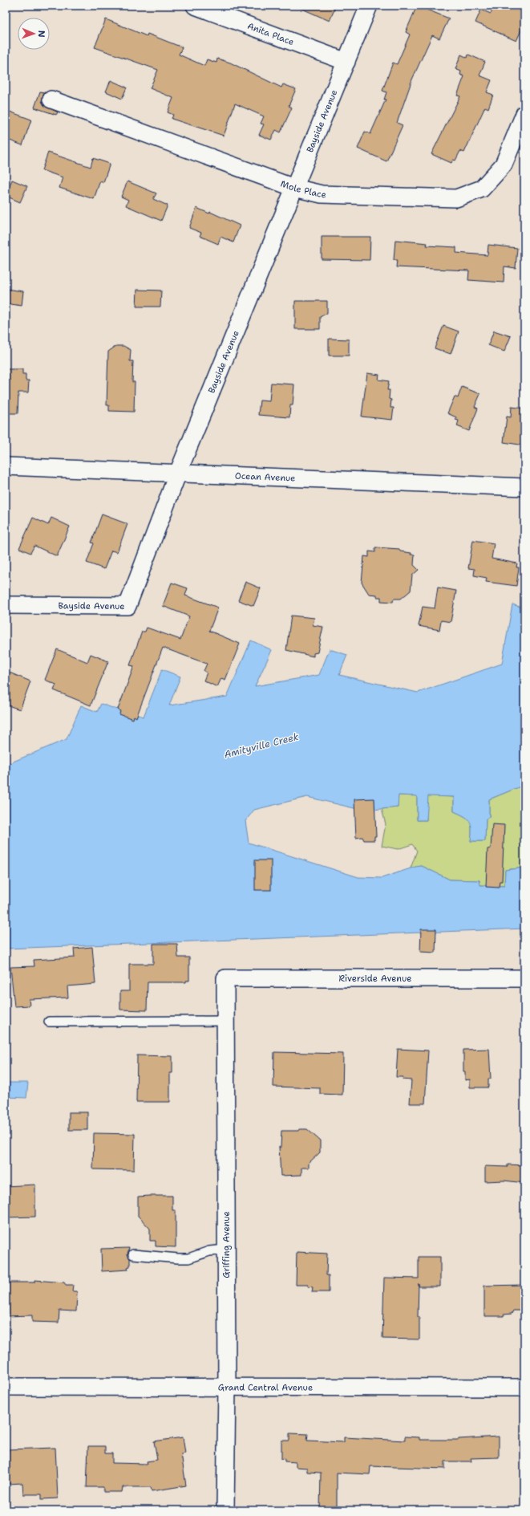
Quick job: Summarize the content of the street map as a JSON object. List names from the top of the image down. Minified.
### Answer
{"streets":{"street":["Anita Place","Bayside Avenue","Mole Place","Ocean Avenue","Riverside Avenue","Griffing Avenue","Grand Central Avenue"]},"crossings":[["Anita Place","Bayside Avenue"],["Bayside Avenue","Mole Place"],["Bayside Avenue","Ocean Avenue"],["Riverside Avenue","Griffing Avenue"],["Griffing Avenue","Grand Central Avenue"]],"water":["Amityville Creek"],"north":"right"}
